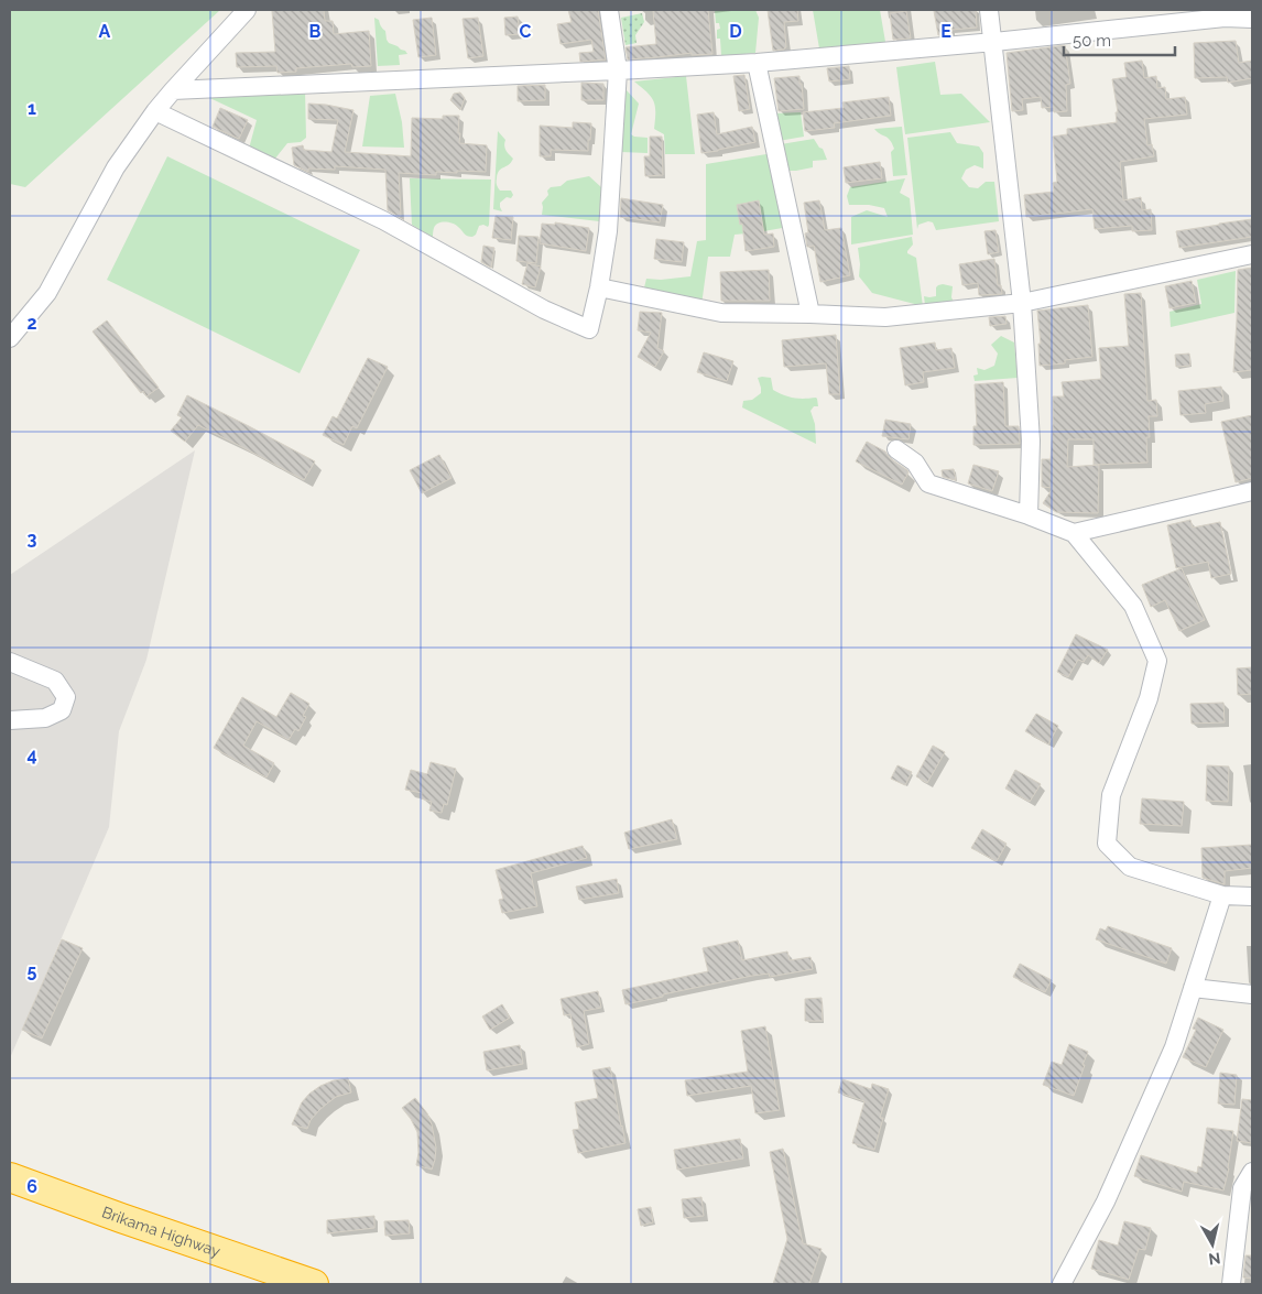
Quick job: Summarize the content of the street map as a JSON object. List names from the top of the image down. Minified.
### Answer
{"streets":{"highway":["Brikama Highway"]},"scale_bar":"50 m","north":"bottom","grid":{"columns":["A","B","C","D","E"],"rows":["1","2","3","4","5","6"]}}
